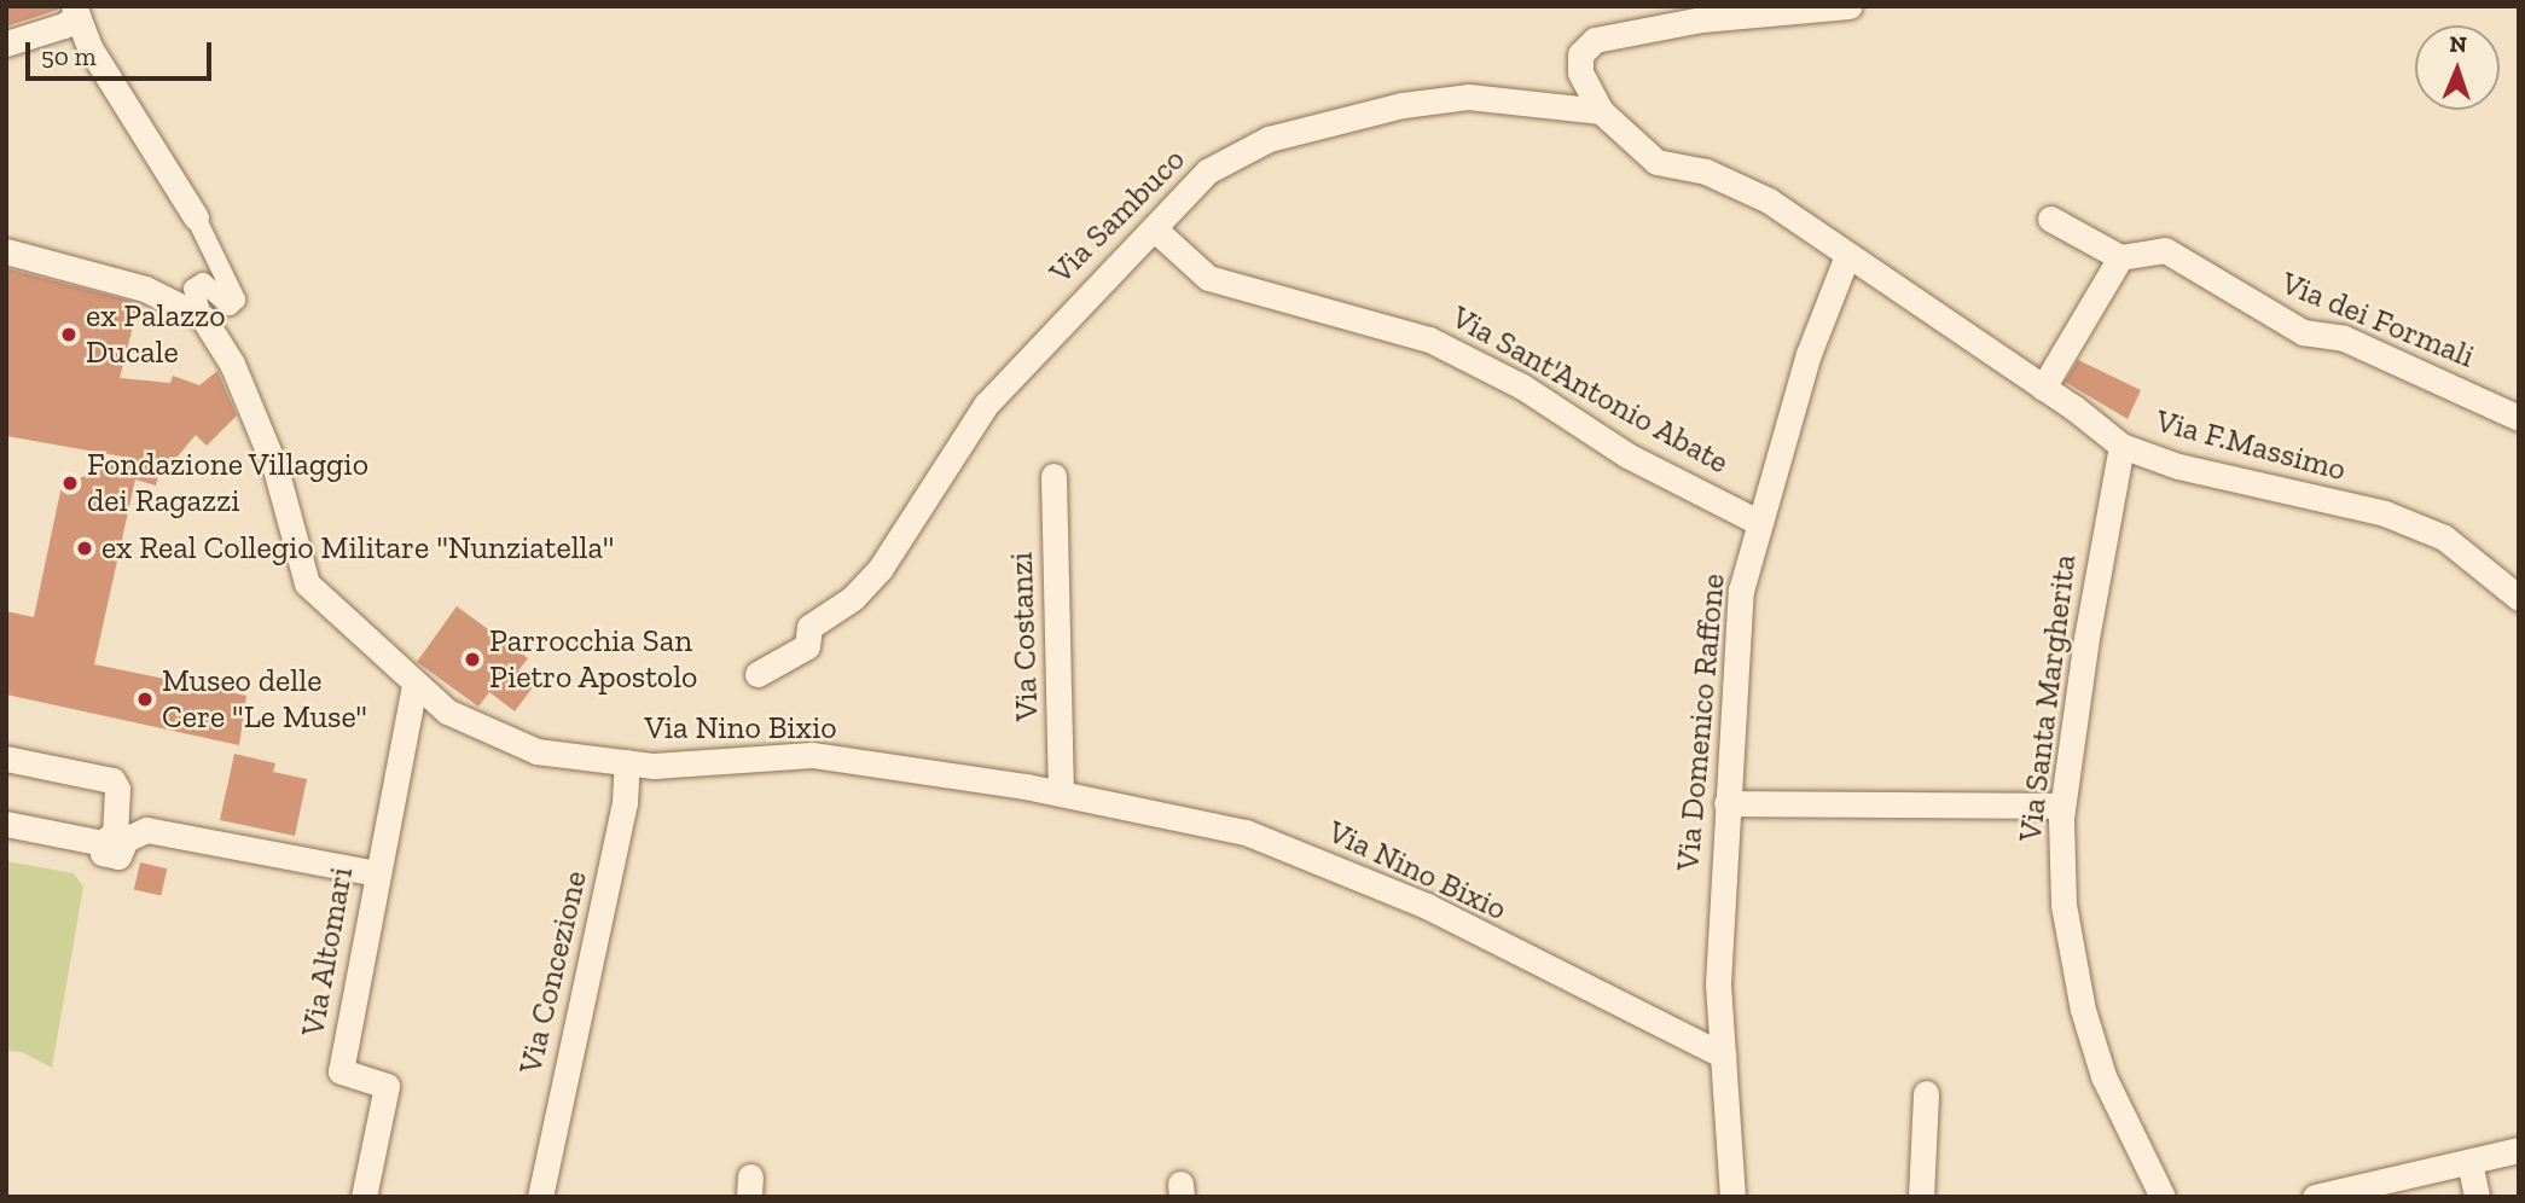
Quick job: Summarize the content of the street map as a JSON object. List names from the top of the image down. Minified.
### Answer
{"streets":{"street":["Via Sambuco","Via dei Formali","Via Sant'Antonio Abate","Via F.Massimo","Via Costanzi","Via Santa Margherita","Via Domenico Raffone","Via Nino Bixio","Via Altomari","Via Concezione"]},"crossings":[["Via Sambuco","Via Sant'Antonio Abate"],["Via Sant'Antonio Abate","Via Domenico Raffone"],["Via F.Massimo","Via Santa Margherita"],["Via F.Massimo","Via Domenico Raffone"],["Via Costanzi","Via Nino Bixio"],["Via Domenico Raffone","Via Nino Bixio"],["Via Nino Bixio","Via Altomari"],["Via Nino Bixio","Via Concezione"]],"places":["ex Palazzo Ducale","Fondazione Villaggio dei Ragazzi","ex Real Collegio Militare \"Nunziatella\"","Parrocchia San Pietro Apostolo","Museo delle Cere \"Le Muse\""],"scale_bar":"50 m","north":"top"}
